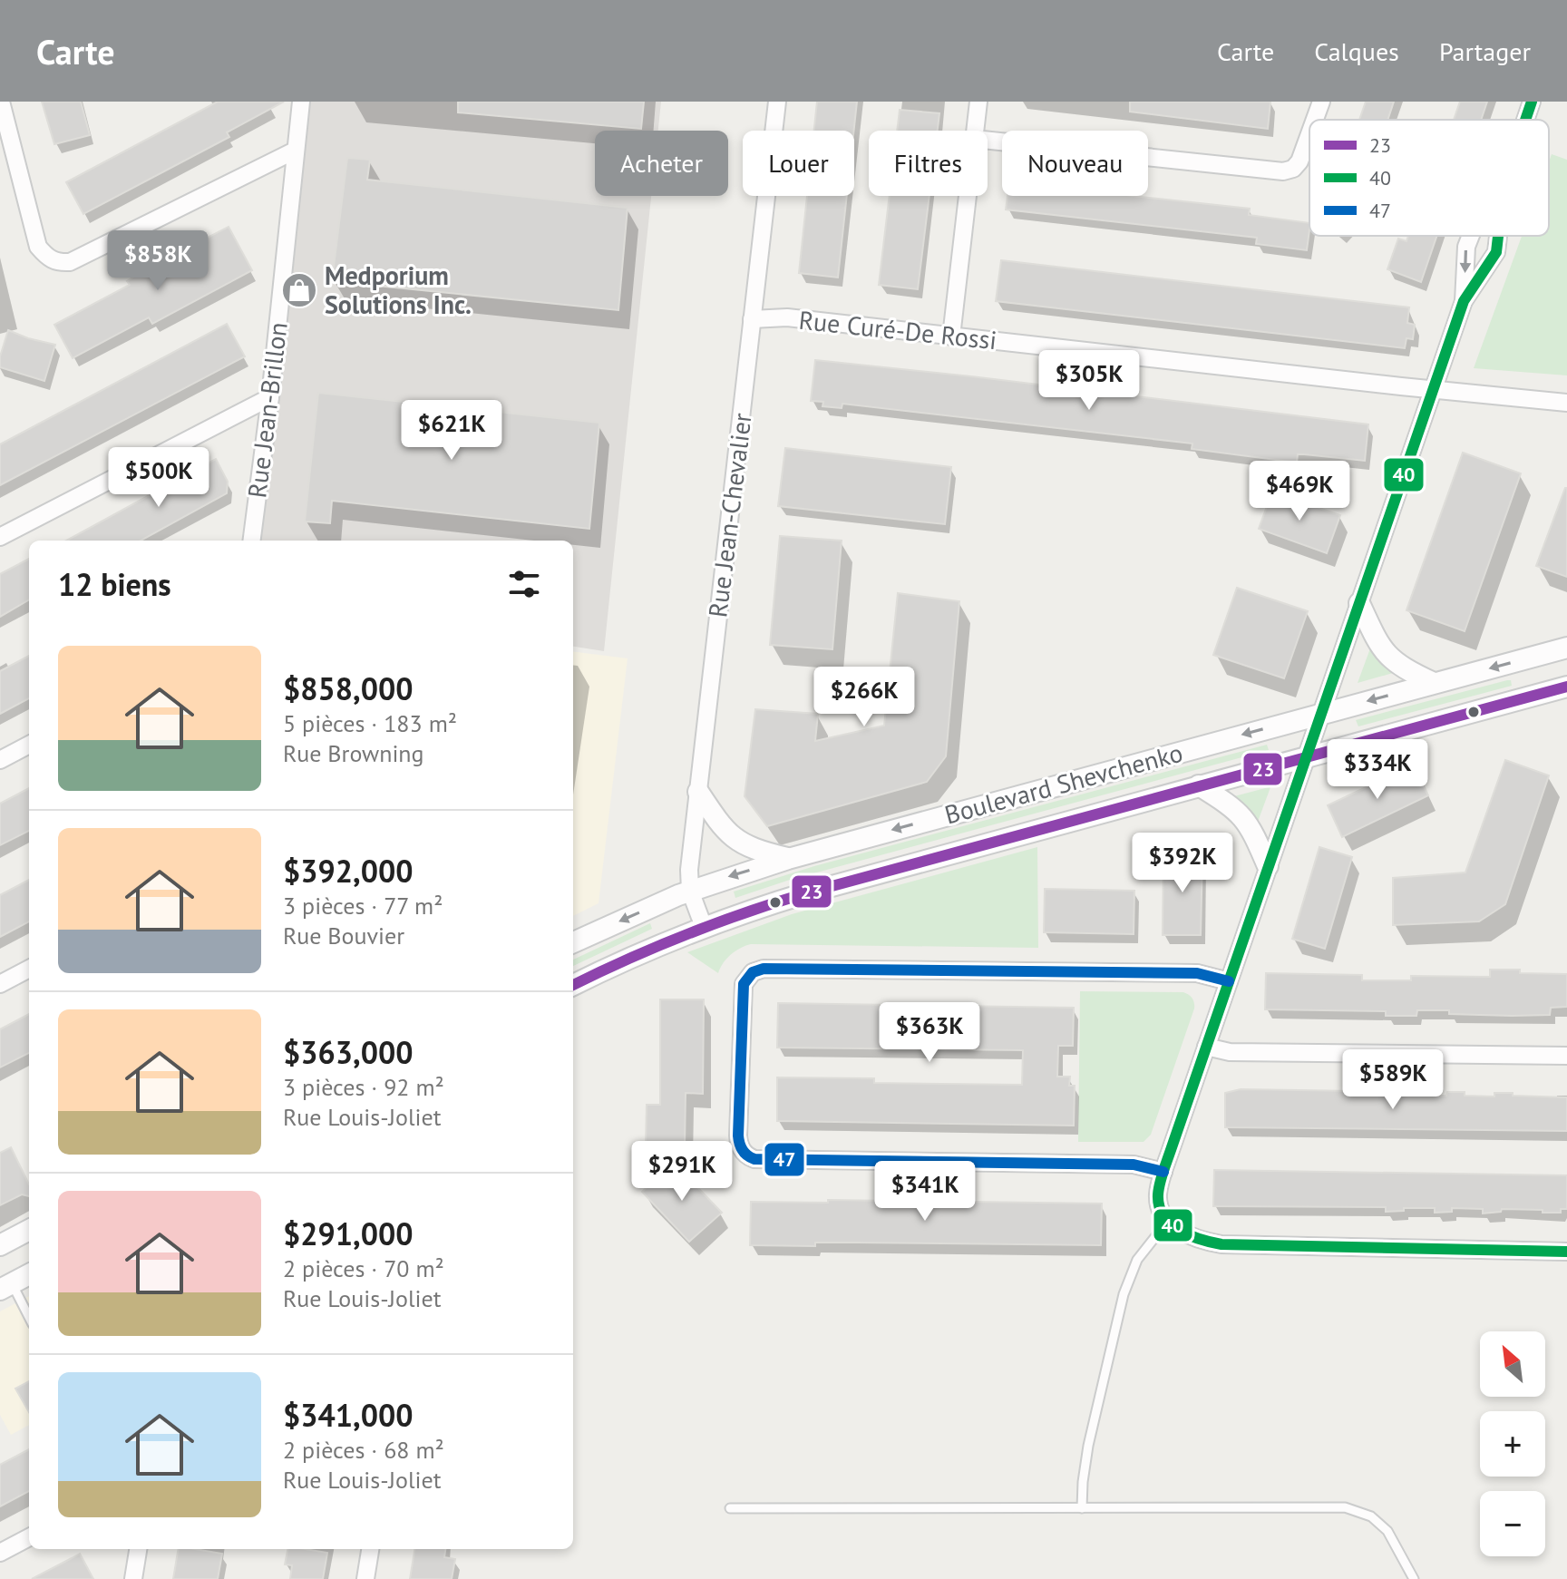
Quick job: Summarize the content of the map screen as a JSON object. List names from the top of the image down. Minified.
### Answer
{"streets":{"street":["Rue Curé-De Rossi","Rue Jean-Brillon","Rue Jean-Chevalier","Boulevard Shevchenko"]},"crossings":[["Rue Curé-De Rossi","Rue Jean-Chevalier"],["Rue Jean-Chevalier","Boulevard Shevchenko"]],"places":{"shop":["Medporium Solutions Inc."]},"lines":["transit line 40","transit line 23","transit line 47"],"legend":["23","40","47"],"north":"top left","page":{"header":"Carte","nav":["Carte","Calques","Partager"],"chip":["Acheter","Louer","Filtres","Nouveau"],"price":["$858K","$305K","$621K","$500K","$469K","$266K","$334K","$392K","$363K","$589K","$291K","$341K"],"heading":"12 biens","list":[{"name":"$858,000","note":"5 pièces · 183 m² · Rue Browning"},{"name":"$392,000","note":"3 pièces · 77 m² · Rue Bouvier"},{"name":"$363,000","note":"3 pièces · 92 m² · Rue Louis-Joliet"},{"name":"$291,000","note":"2 pièces · 70 m² · Rue Louis-Joliet"},{"name":"$341,000","note":"2 pièces · 68 m² · Rue Louis-Joliet"}],"map_buttons":["+","−"]}}
